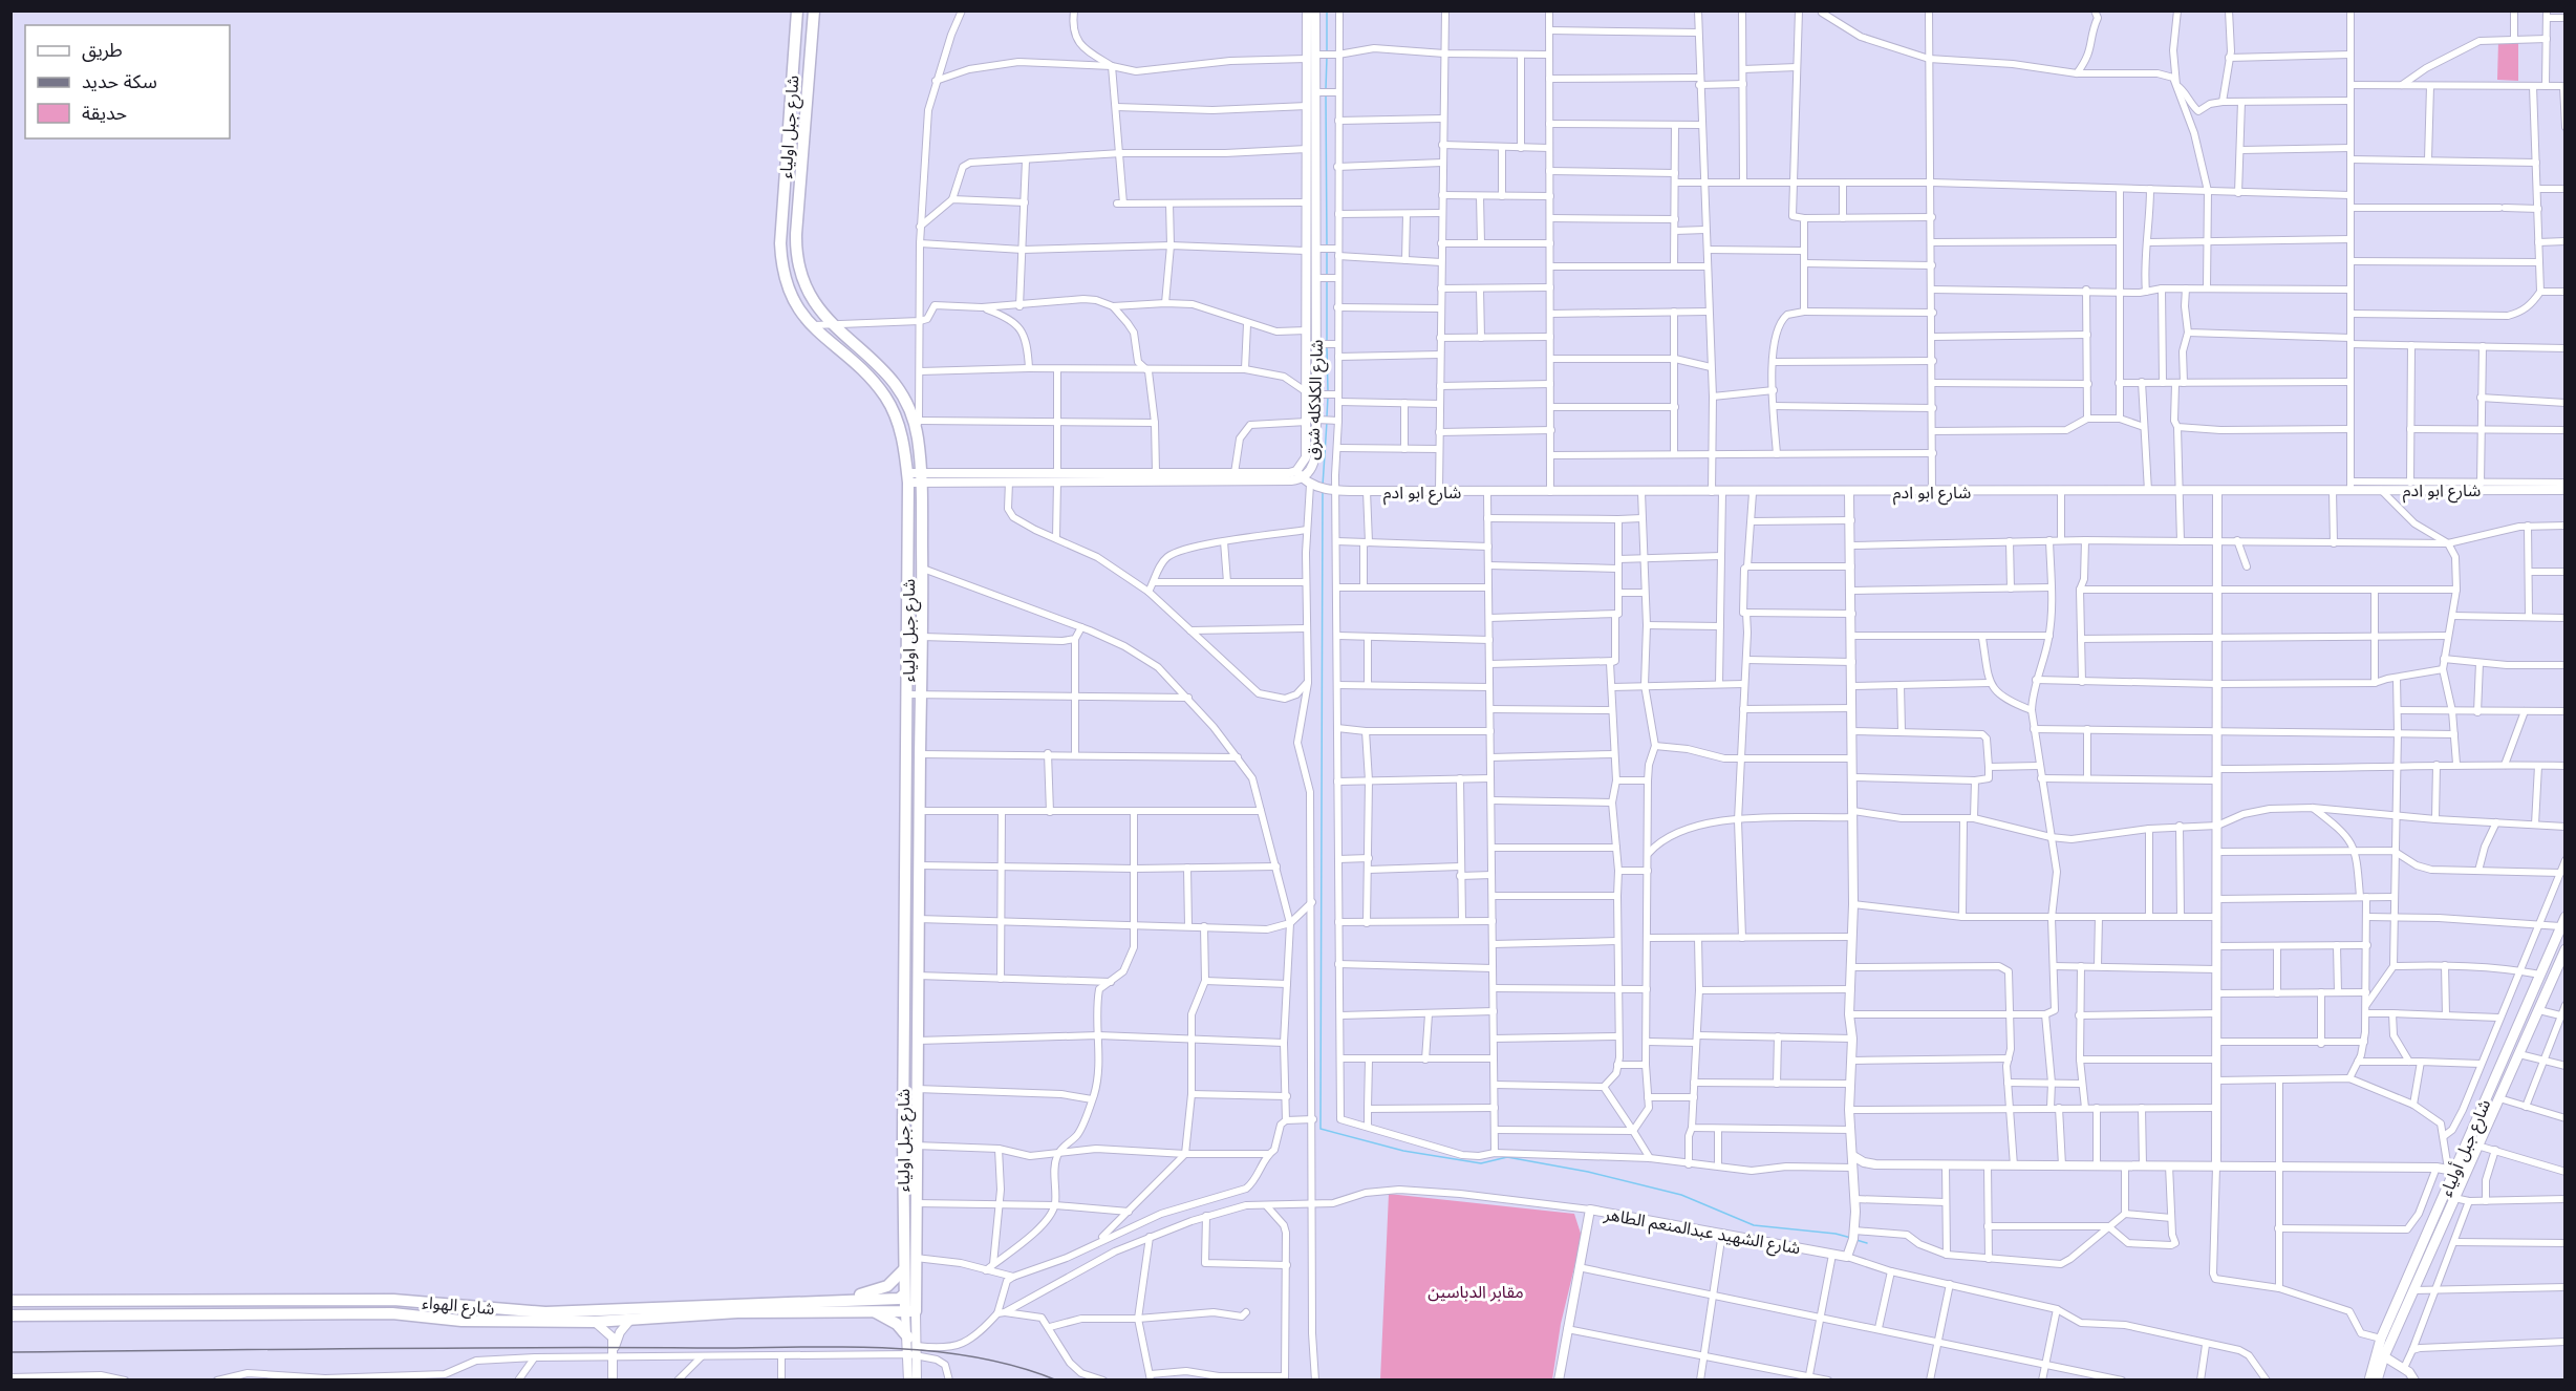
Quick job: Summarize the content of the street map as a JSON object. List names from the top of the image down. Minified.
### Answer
{"streets":{"highway":["شارع جبل اولياء","شارع الهواء"],"main road":["شارع جبل أولياء"],"street":["شارع الكلاكله شرق","شارع ابو ادم","شارع الشهيد عبدالمنعم الطاهر"]},"crossings":[["شارع جبل اولياء","شارع الكلاكله شرق"],["شارع جبل اولياء","شارع الهواء"],["شارع الكلاكله شرق","شارع ابو ادم"]],"parks":["مقابر الدباسين"],"legend":["طريق","سكة حديد","حديقة"]}
